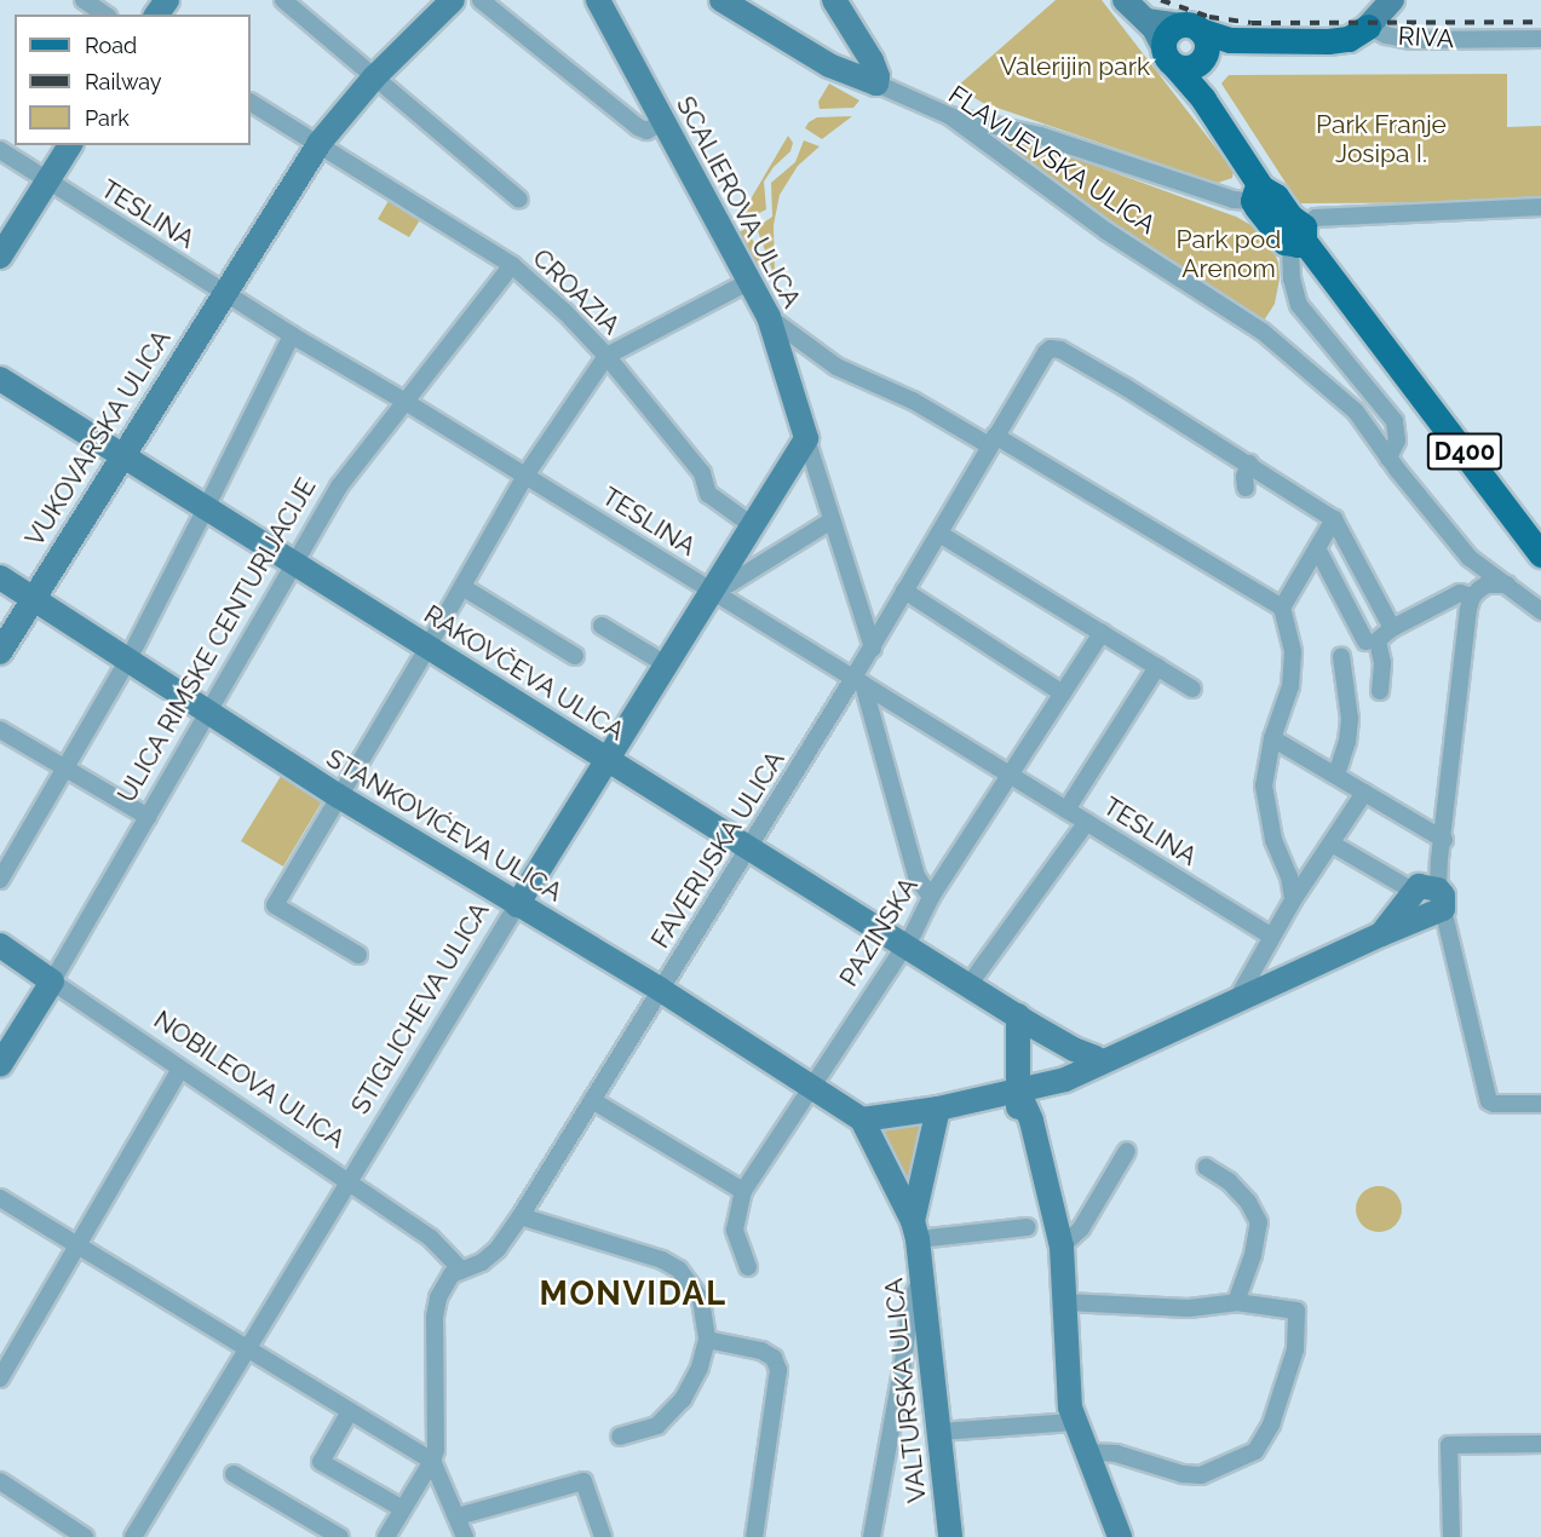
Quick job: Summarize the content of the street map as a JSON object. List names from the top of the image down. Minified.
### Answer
{"streets":{"main road":["RIVA","SCALIEROVA ULICA","VUKOVARSKA ULICA","D400","ULICA RIMSKE CENTURIJACIJE","RAKOVČEVA ULICA","STANKOVIĆEVA ULICA","STIGLICHEVA ULICA","NOBILEOVA ULICA","VALTURSKA ULICA"],"street":["FLAVIJEVSKA ULICA","TESLINA","CROAZIA","FAVERIJSKA ULICA","PAZINSKA"]},"crossings":[["RIVA","D400"],["SCALIEROVA ULICA","FAVERIJSKA ULICA"],["SCALIEROVA ULICA","STIGLICHEVA ULICA"],["TESLINA","VUKOVARSKA ULICA"],["TESLINA","ULICA RIMSKE CENTURIJACIJE"],["TESLINA","FAVERIJSKA ULICA"],["TESLINA","PAZINSKA"],["TESLINA","STIGLICHEVA ULICA"],["CROAZIA","VUKOVARSKA ULICA"],["CROAZIA","ULICA RIMSKE CENTURIJACIJE"],["CROAZIA","STIGLICHEVA ULICA"],["VUKOVARSKA ULICA","RAKOVČEVA ULICA"],["VUKOVARSKA ULICA","STANKOVIĆEVA ULICA"],["ULICA RIMSKE CENTURIJACIJE","RAKOVČEVA ULICA"],["ULICA RIMSKE CENTURIJACIJE","STANKOVIĆEVA ULICA"],["ULICA RIMSKE CENTURIJACIJE","NOBILEOVA ULICA"],["RAKOVČEVA ULICA","FAVERIJSKA ULICA"],["RAKOVČEVA ULICA","PAZINSKA"],["RAKOVČEVA ULICA","STIGLICHEVA ULICA"],["STANKOVIĆEVA ULICA","FAVERIJSKA ULICA"],["STANKOVIĆEVA ULICA","PAZINSKA"],["STANKOVIĆEVA ULICA","STIGLICHEVA ULICA"],["FAVERIJSKA ULICA","NOBILEOVA ULICA"],["STIGLICHEVA ULICA","NOBILEOVA ULICA"]],"districts":["MONVIDAL"],"parks":["Valerijin park","Park Franje Josipa I.","Park pod Arenom"],"legend":["Road","Railway","Park"]}
